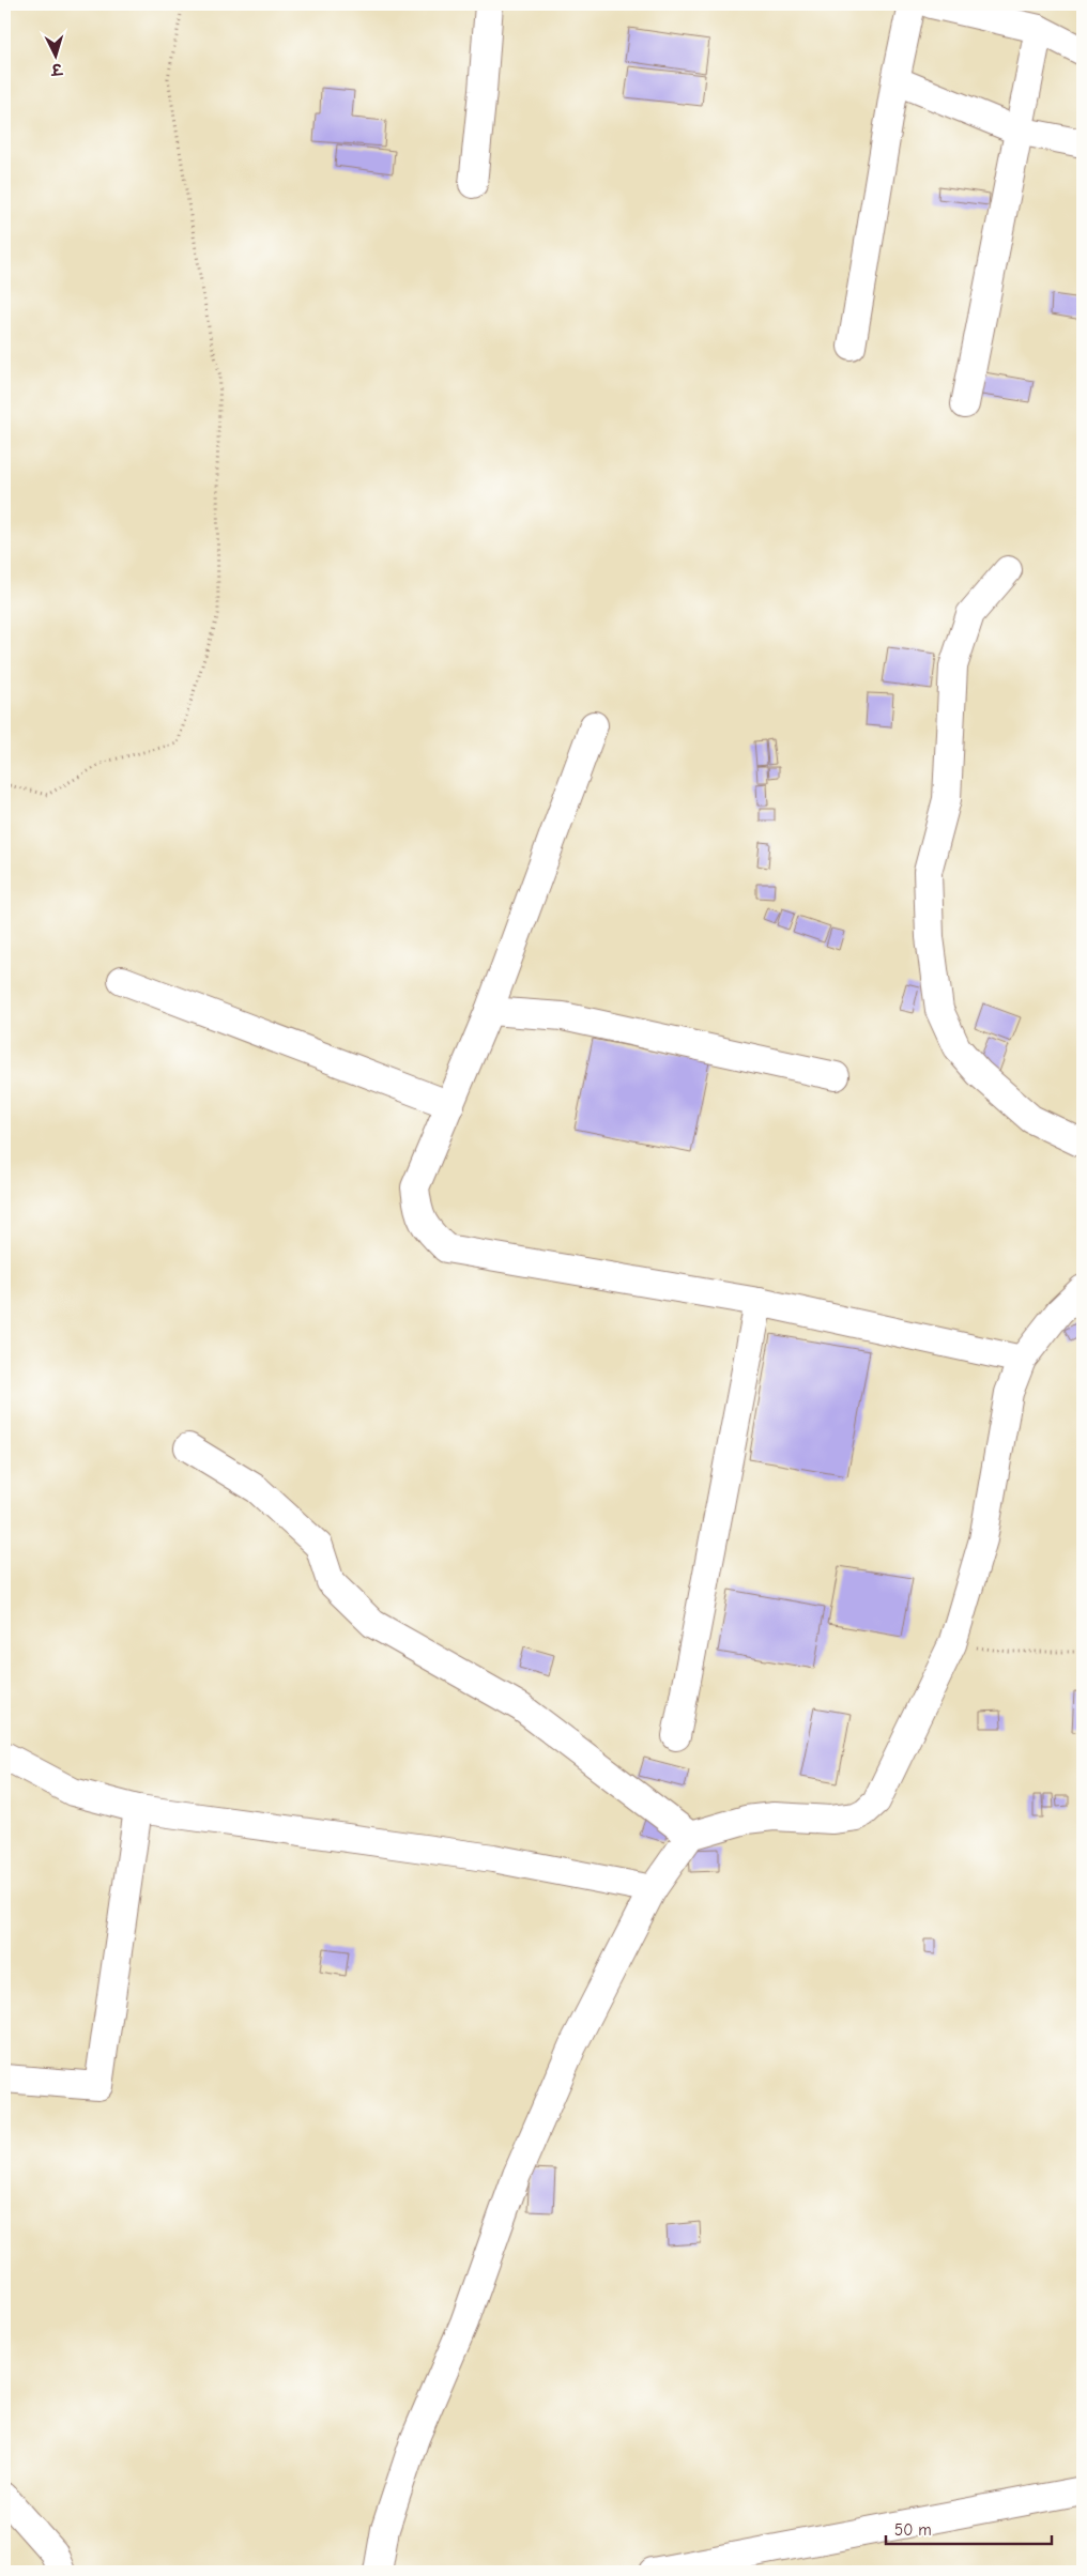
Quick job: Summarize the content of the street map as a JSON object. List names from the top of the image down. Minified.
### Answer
{"scale_bar":"50 m","north":"bottom"}
